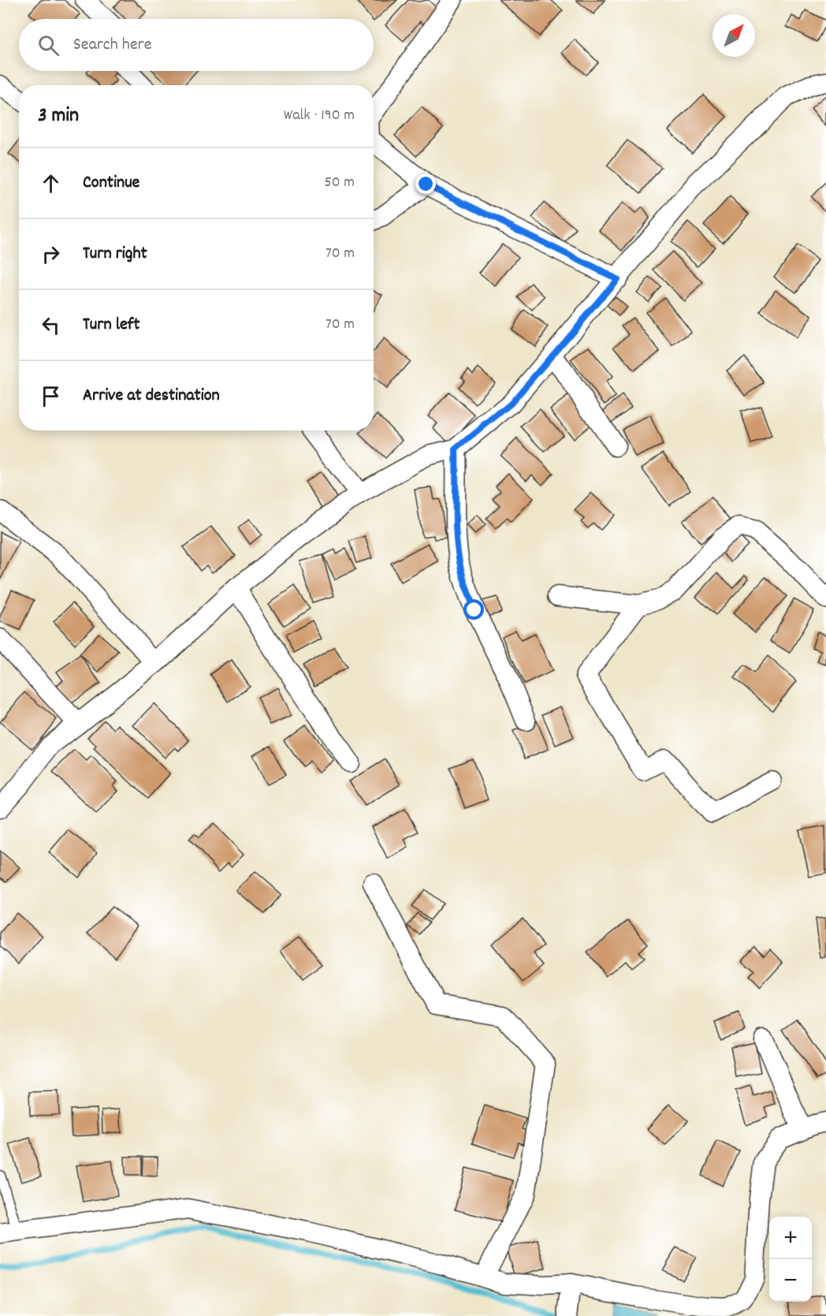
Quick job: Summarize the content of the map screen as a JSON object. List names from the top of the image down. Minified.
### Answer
{"north":"top right","page":{"search":"Search here","heading":["3 min","Walk · 190 m"],"list":[["Continue","50 m"],["Turn right","70 m"],["Turn left","70 m"],"Arrive at destination"],"map_buttons":["+","−"]}}
